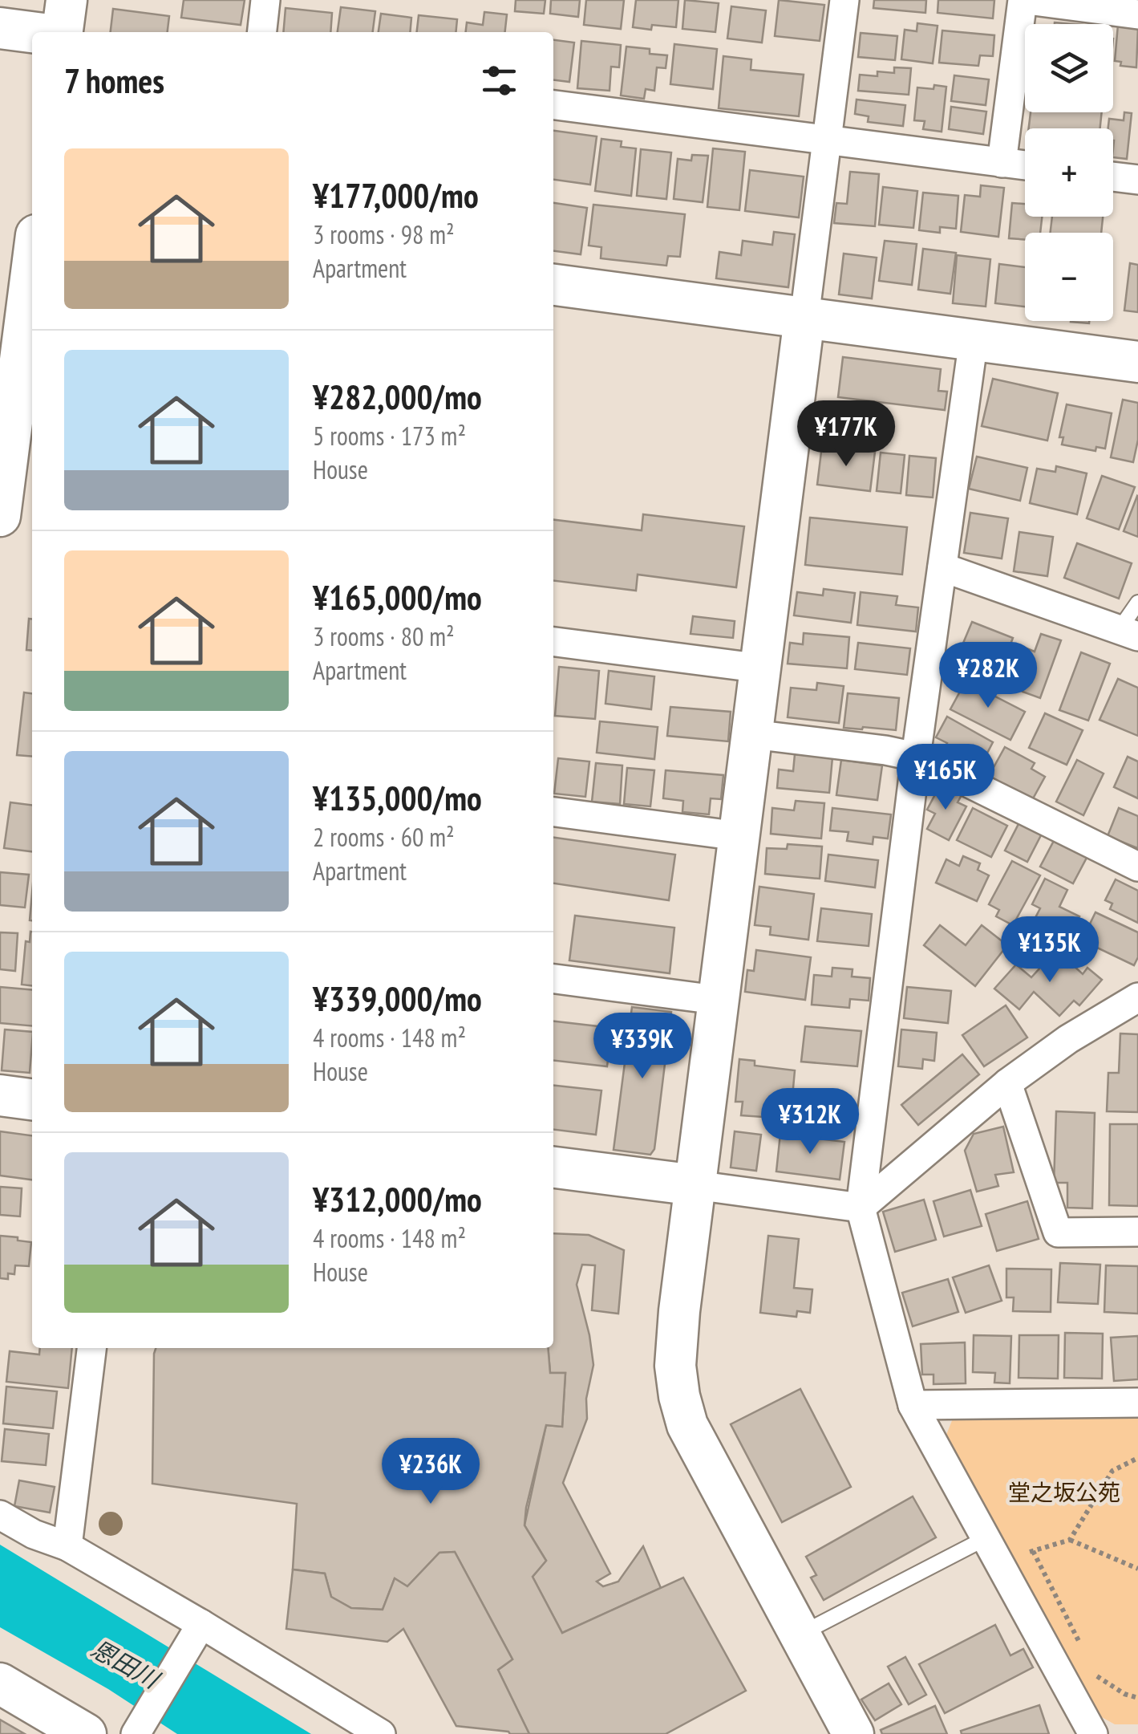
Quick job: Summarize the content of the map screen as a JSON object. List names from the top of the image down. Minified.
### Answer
{"water":["恩田川"],"parks":["堂之坂公苑"],"page":{"map_buttons":["+","−"],"heading":"7 homes","list":[{"name":"¥177,000/mo","note":"3 rooms · 98 m² · Apartment"},{"name":"¥282,000/mo","note":"5 rooms · 173 m² · House"},{"name":"¥165,000/mo","note":"3 rooms · 80 m² · Apartment"},{"name":"¥135,000/mo","note":"2 rooms · 60 m² · Apartment"},{"name":"¥339,000/mo","note":"4 rooms · 148 m² · House"},{"name":"¥312,000/mo","note":"4 rooms · 148 m² · House"}],"price":["¥177K","¥282K","¥165K","¥135K","¥339K","¥312K","¥236K"]}}
